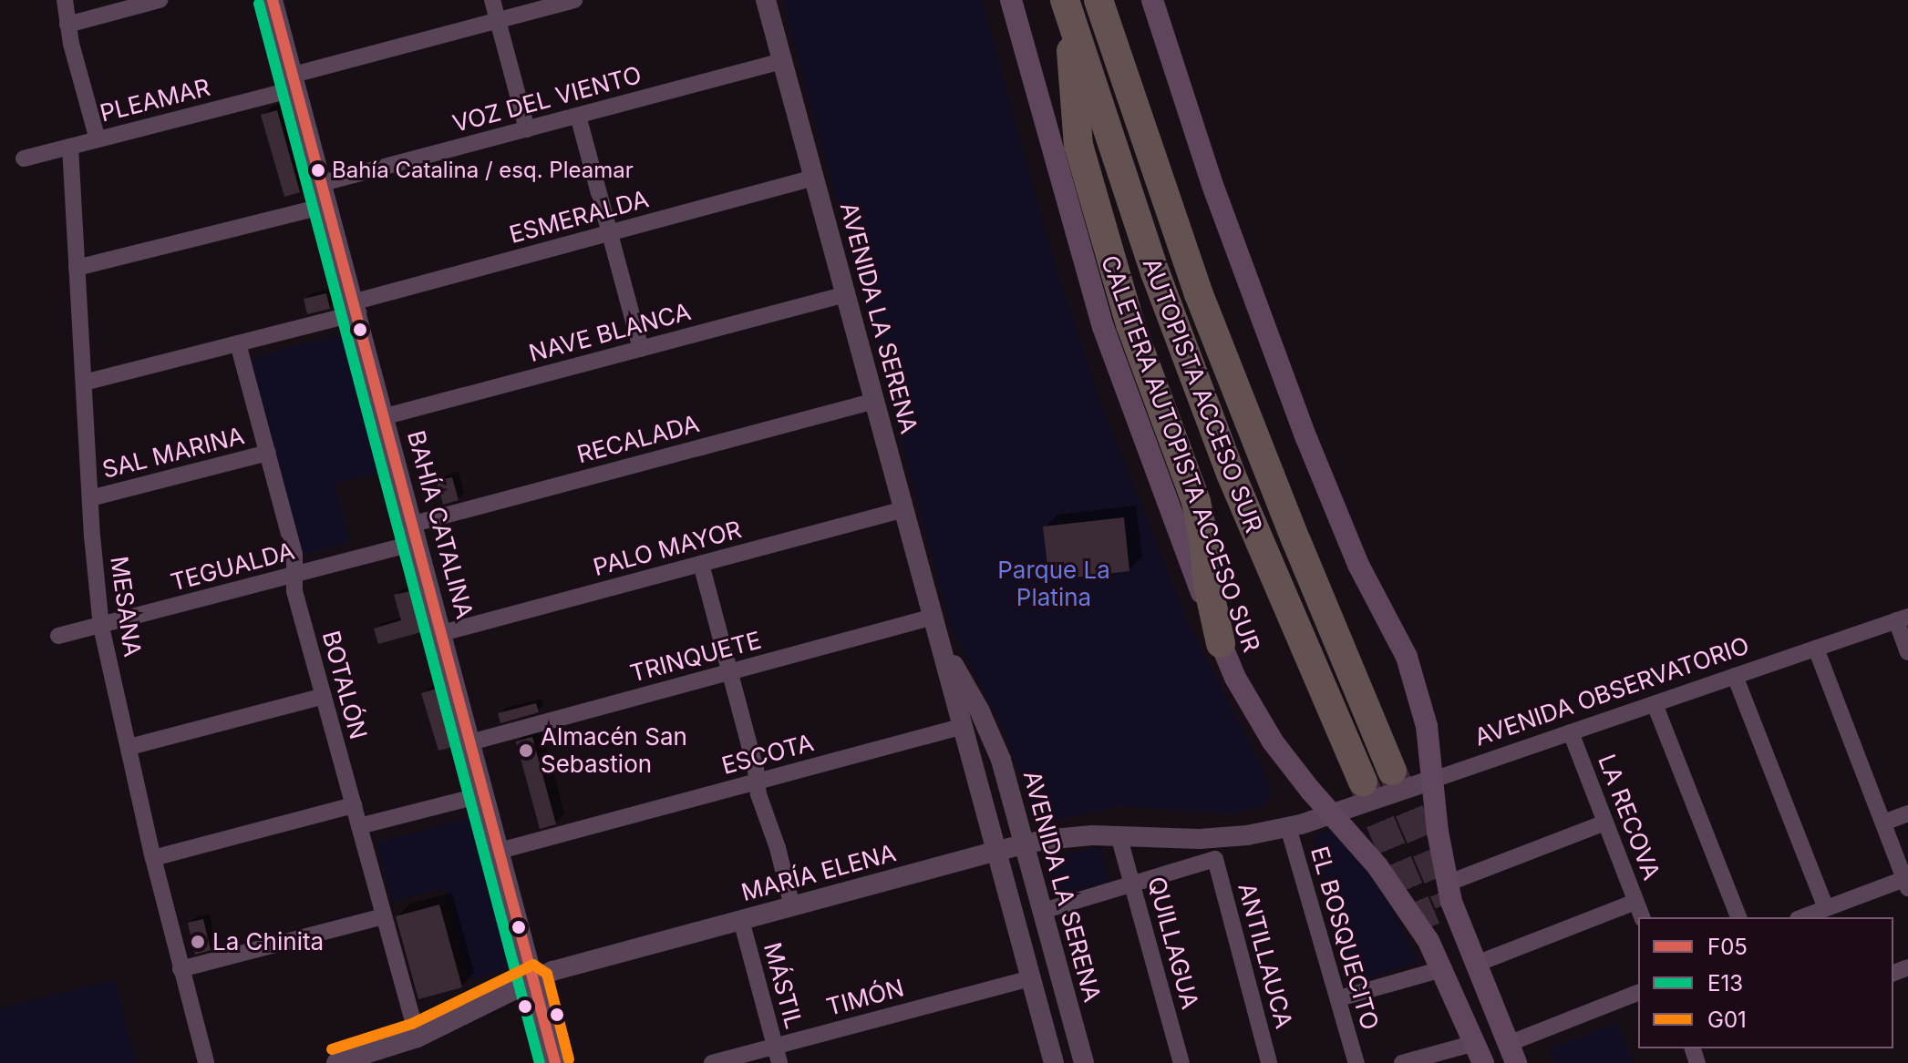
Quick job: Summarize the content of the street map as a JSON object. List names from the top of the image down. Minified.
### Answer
{"streets":{"highway":["AUTOPISTA ACCESO SUR"],"main road":["CALETERA AUTOPISTA ACCESO SUR"],"street":["VOZ DEL VIENTO","PLEAMAR","ESMERALDA","AVENIDA LA SERENA","NAVE BLANCA","RECALADA","SAL MARINA","BAHÍA CATALINA","PALO MAYOR","TEGUALDA","MESANA","TRINQUETE","BOTALÓN","AVENIDA OBSERVATORIO","ESCOTA","LA RECOVA","MARÍA ELENA","EL BOSQUECITO","QUILLAGUA","ANTILLAUCA","MÁSTIL","TIMÓN"]},"crossings":[["VOZ DEL VIENTO","AVENIDA LA SERENA"],["VOZ DEL VIENTO","BAHÍA CATALINA"],["PLEAMAR","BAHÍA CATALINA"],["PLEAMAR","MESANA"],["ESMERALDA","AVENIDA LA SERENA"],["ESMERALDA","BAHÍA CATALINA"],["ESMERALDA","MESANA"],["ESMERALDA","BOTALÓN"],["AVENIDA LA SERENA","NAVE BLANCA"],["AVENIDA LA SERENA","RECALADA"],["AVENIDA LA SERENA","PALO MAYOR"],["AVENIDA LA SERENA","TRINQUETE"],["AVENIDA LA SERENA","ESCOTA"],["AVENIDA LA SERENA","MARÍA ELENA"],["AVENIDA LA SERENA","TIMÓN"],["NAVE BLANCA","BAHÍA CATALINA"],["RECALADA","BAHÍA CATALINA"],["RECALADA","TEGUALDA"],["SAL MARINA","MESANA"],["SAL MARINA","BOTALÓN"],["CALETERA AUTOPISTA ACCESO SUR","AVENIDA OBSERVATORIO"],["CALETERA AUTOPISTA ACCESO SUR","MARÍA ELENA"],["BAHÍA CATALINA","PALO MAYOR"],["BAHÍA CATALINA","TEGUALDA"],["BAHÍA CATALINA","TRINQUETE"],["BAHÍA CATALINA","ESCOTA"],["BAHÍA CATALINA","MARÍA ELENA"],["PALO MAYOR","MÁSTIL"],["TEGUALDA","MESANA"],["TEGUALDA","BOTALÓN"],["TRINQUETE","MÁSTIL"],["BOTALÓN","MARÍA ELENA"],["AVENIDA OBSERVATORIO","LA RECOVA"],["AVENIDA OBSERVATORIO","MARÍA ELENA"],["ESCOTA","MÁSTIL"],["MARÍA ELENA","EL BOSQUECITO"],["MARÍA ELENA","QUILLAGUA"],["MARÍA ELENA","MÁSTIL"],["QUILLAGUA","ANTILLAUCA"],["MÁSTIL","TIMÓN"]],"parks":["Parque La Platina"],"places":["Bahía Catalina / esq. Pleamar","Almacén San Sebastion","La Chinita"],"lines":["transit line F05","transit line E13","transit line G01"],"legend":["F05","E13","G01"]}
